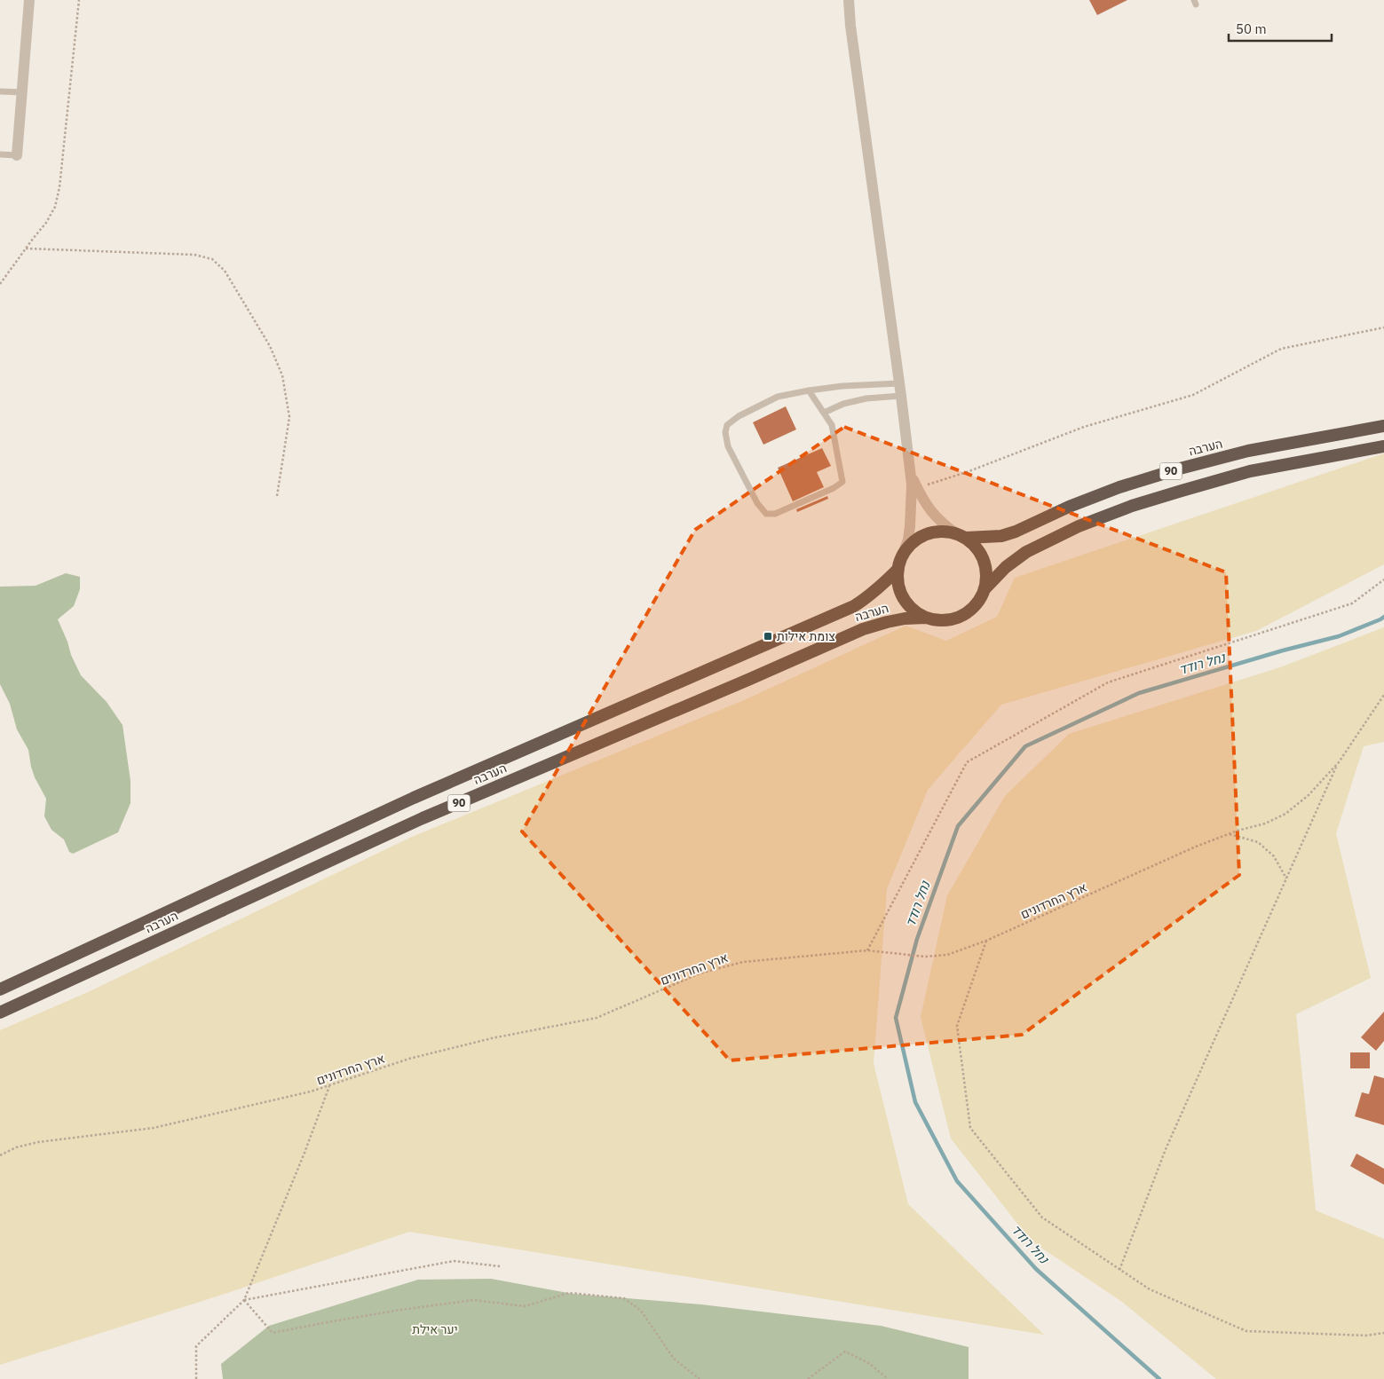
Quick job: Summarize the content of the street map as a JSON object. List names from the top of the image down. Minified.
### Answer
{"streets":{"highway":["הערבה","90"],"path":["ארץ החרדונים"]},"water":["נחל רודד"],"parks":["יער אילת"],"places":{"transit":["צומת אילות"]},"scale_bar":"50 m"}
